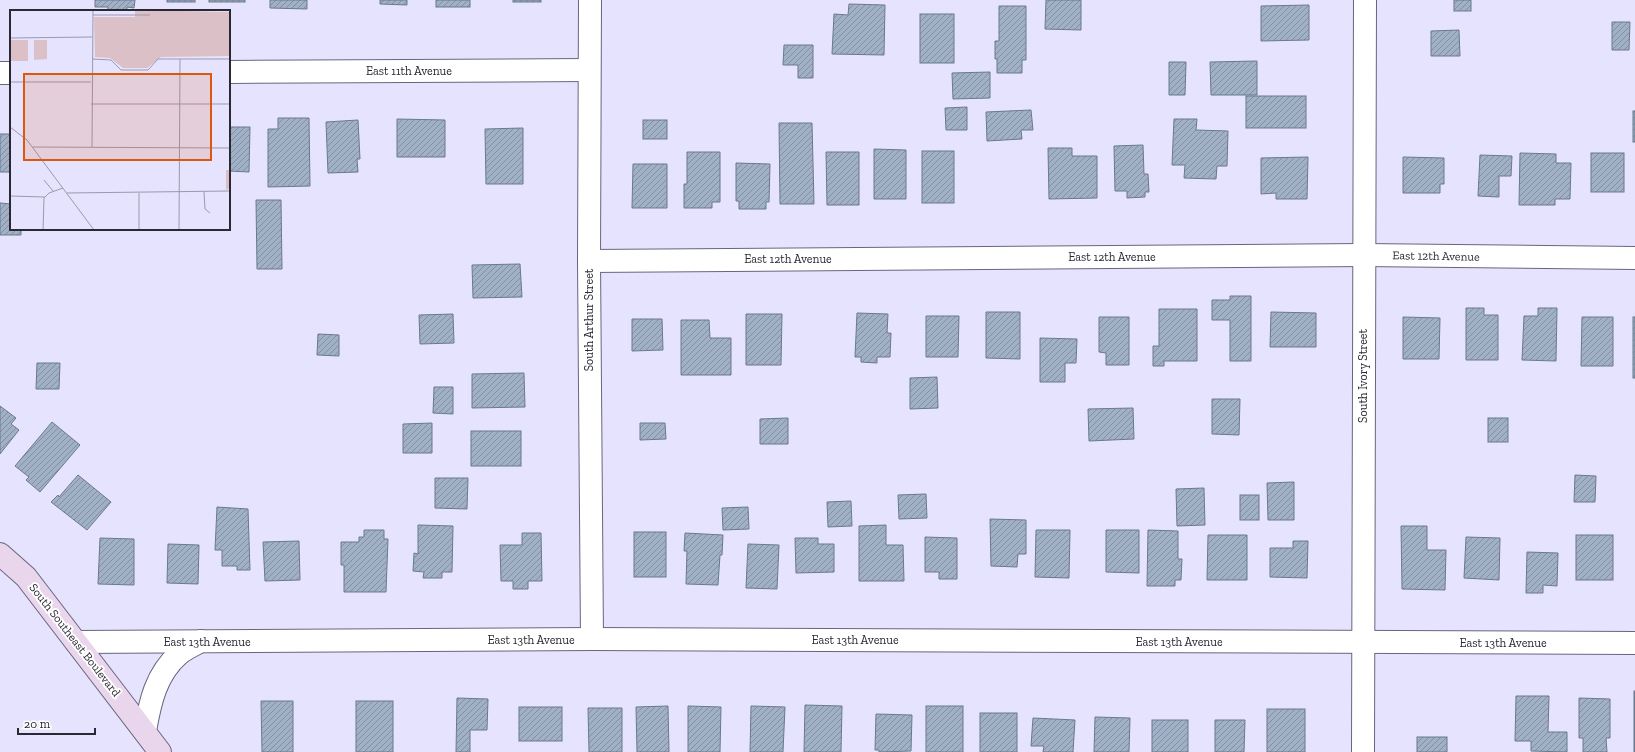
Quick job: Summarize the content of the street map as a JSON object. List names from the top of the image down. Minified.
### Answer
{"streets":{"street":["East 11th Avenue","East 12th Avenue","South Arthur Street","South Ivory Street","South Southeast Boulevard","East 13th Avenue"]},"crossings":[["East 11th Avenue","South Arthur Street"],["East 12th Avenue","South Arthur Street"],["East 12th Avenue","South Ivory Street"],["South Arthur Street","East 13th Avenue"],["South Ivory Street","East 13th Avenue"],["South Southeast Boulevard","East 13th Avenue"]],"scale_bar":"20 m"}
